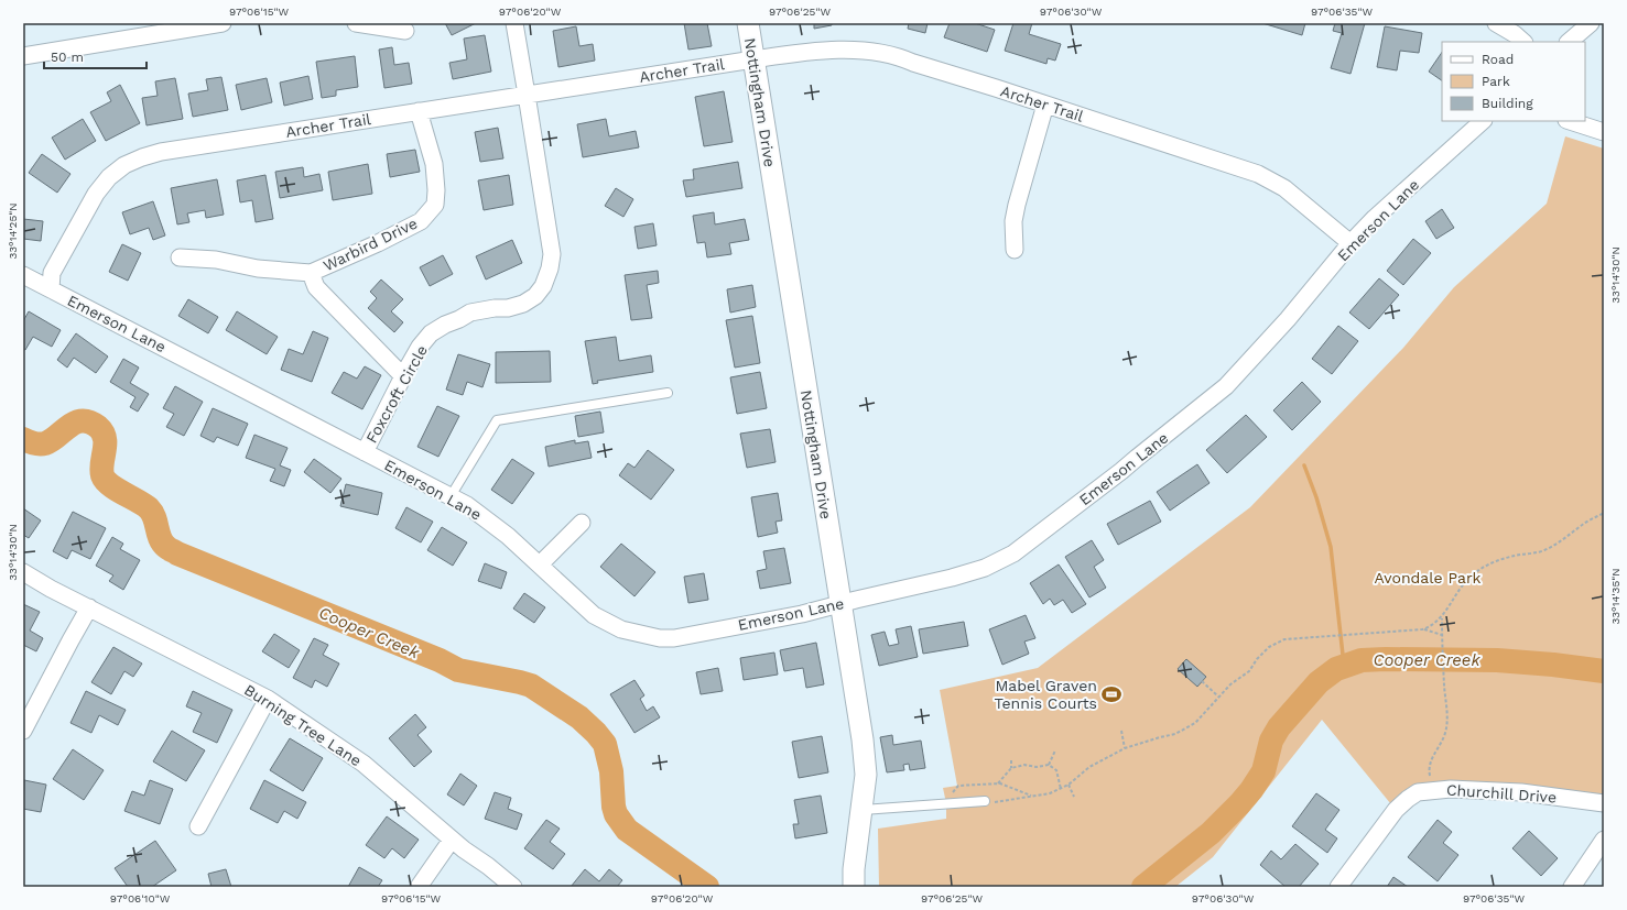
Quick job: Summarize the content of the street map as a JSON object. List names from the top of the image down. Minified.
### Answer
{"streets":{"street":["Archer Trail","Nottingham Drive","Emerson Lane","Warbird Drive","Foxcroft Circle","Burning Tree Lane","Churchill Drive"]},"crossings":[["Archer Trail","Nottingham Drive"],["Archer Trail","Emerson Lane"],["Archer Trail","Warbird Drive"],["Archer Trail","Foxcroft Circle"],["Nottingham Drive","Emerson Lane"],["Emerson Lane","Foxcroft Circle"],["Warbird Drive","Foxcroft Circle"]],"water":["Cooper Creek"],"parks":["Avondale Park"],"places":{"sports":["Mabel Graven Tennis Courts"]},"legend":["Road","Park","Building"],"scale_bar":"50 m","coordinates":["97°06'15\"W","97°06'20\"W","97°06'25\"W","97°06'30\"W","97°06'35\"W","33°14'25\"N","33°14'30\"N","33°14'35\"N","97°06'10\"W"]}
